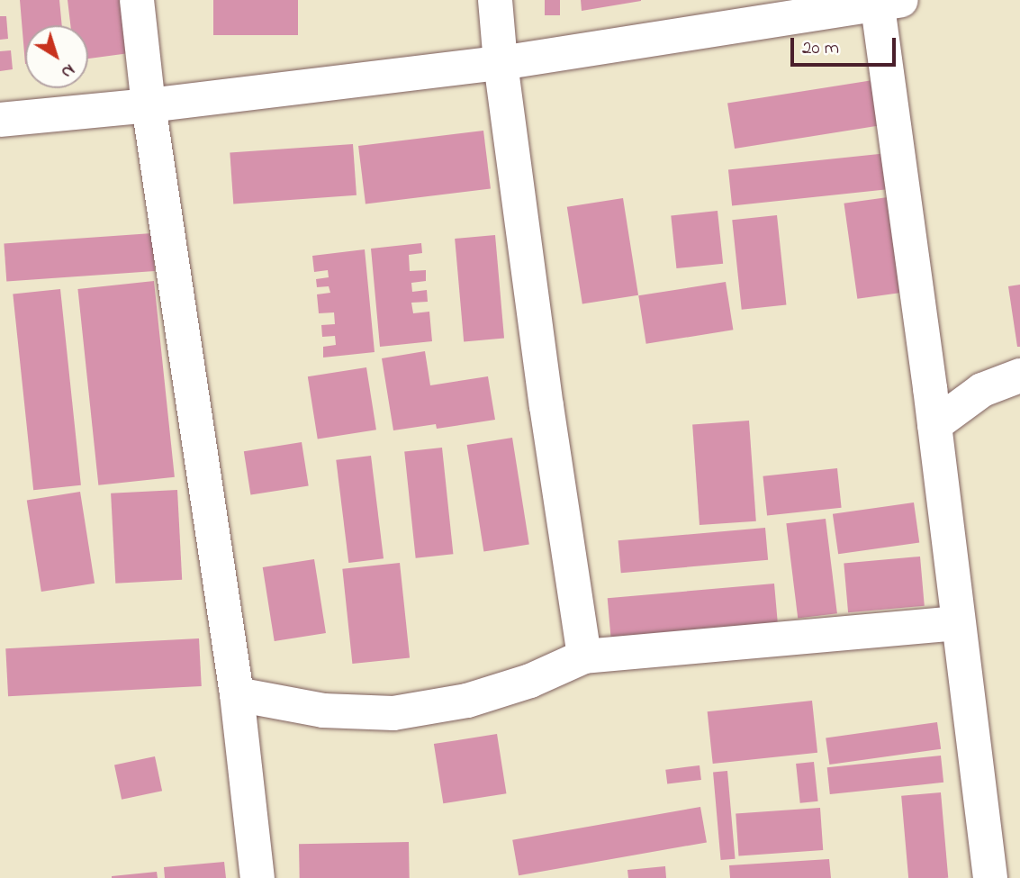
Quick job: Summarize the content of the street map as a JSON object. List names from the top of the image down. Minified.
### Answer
{"scale_bar":"20 m","north":"bottom right"}
